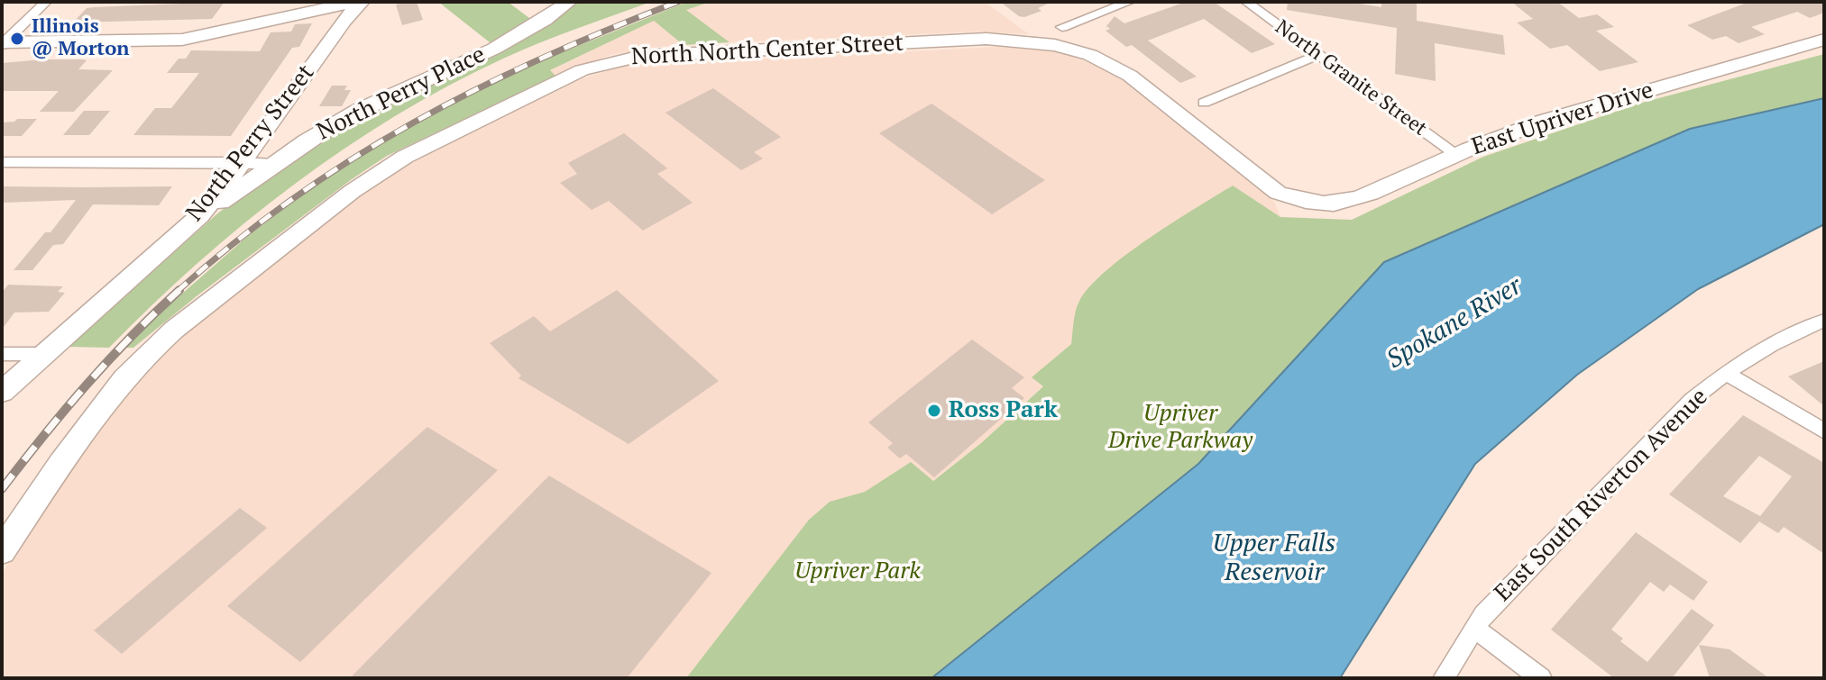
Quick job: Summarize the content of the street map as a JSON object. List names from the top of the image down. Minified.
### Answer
{"streets":{"street":["North North Center Street","North Granite Street","North Perry Place","East Upriver Drive","North Perry Street","East South Riverton Avenue"]},"crossings":[["North North Center Street","East Upriver Drive"],["North Granite Street","East Upriver Drive"],["North Perry Place","North Perry Street"]],"water":["Spokane River","Upper Falls Reservoir"],"parks":["Upriver Drive Parkway","Upriver Park"],"places":["Illinois @ Morton","Ross Park"]}
